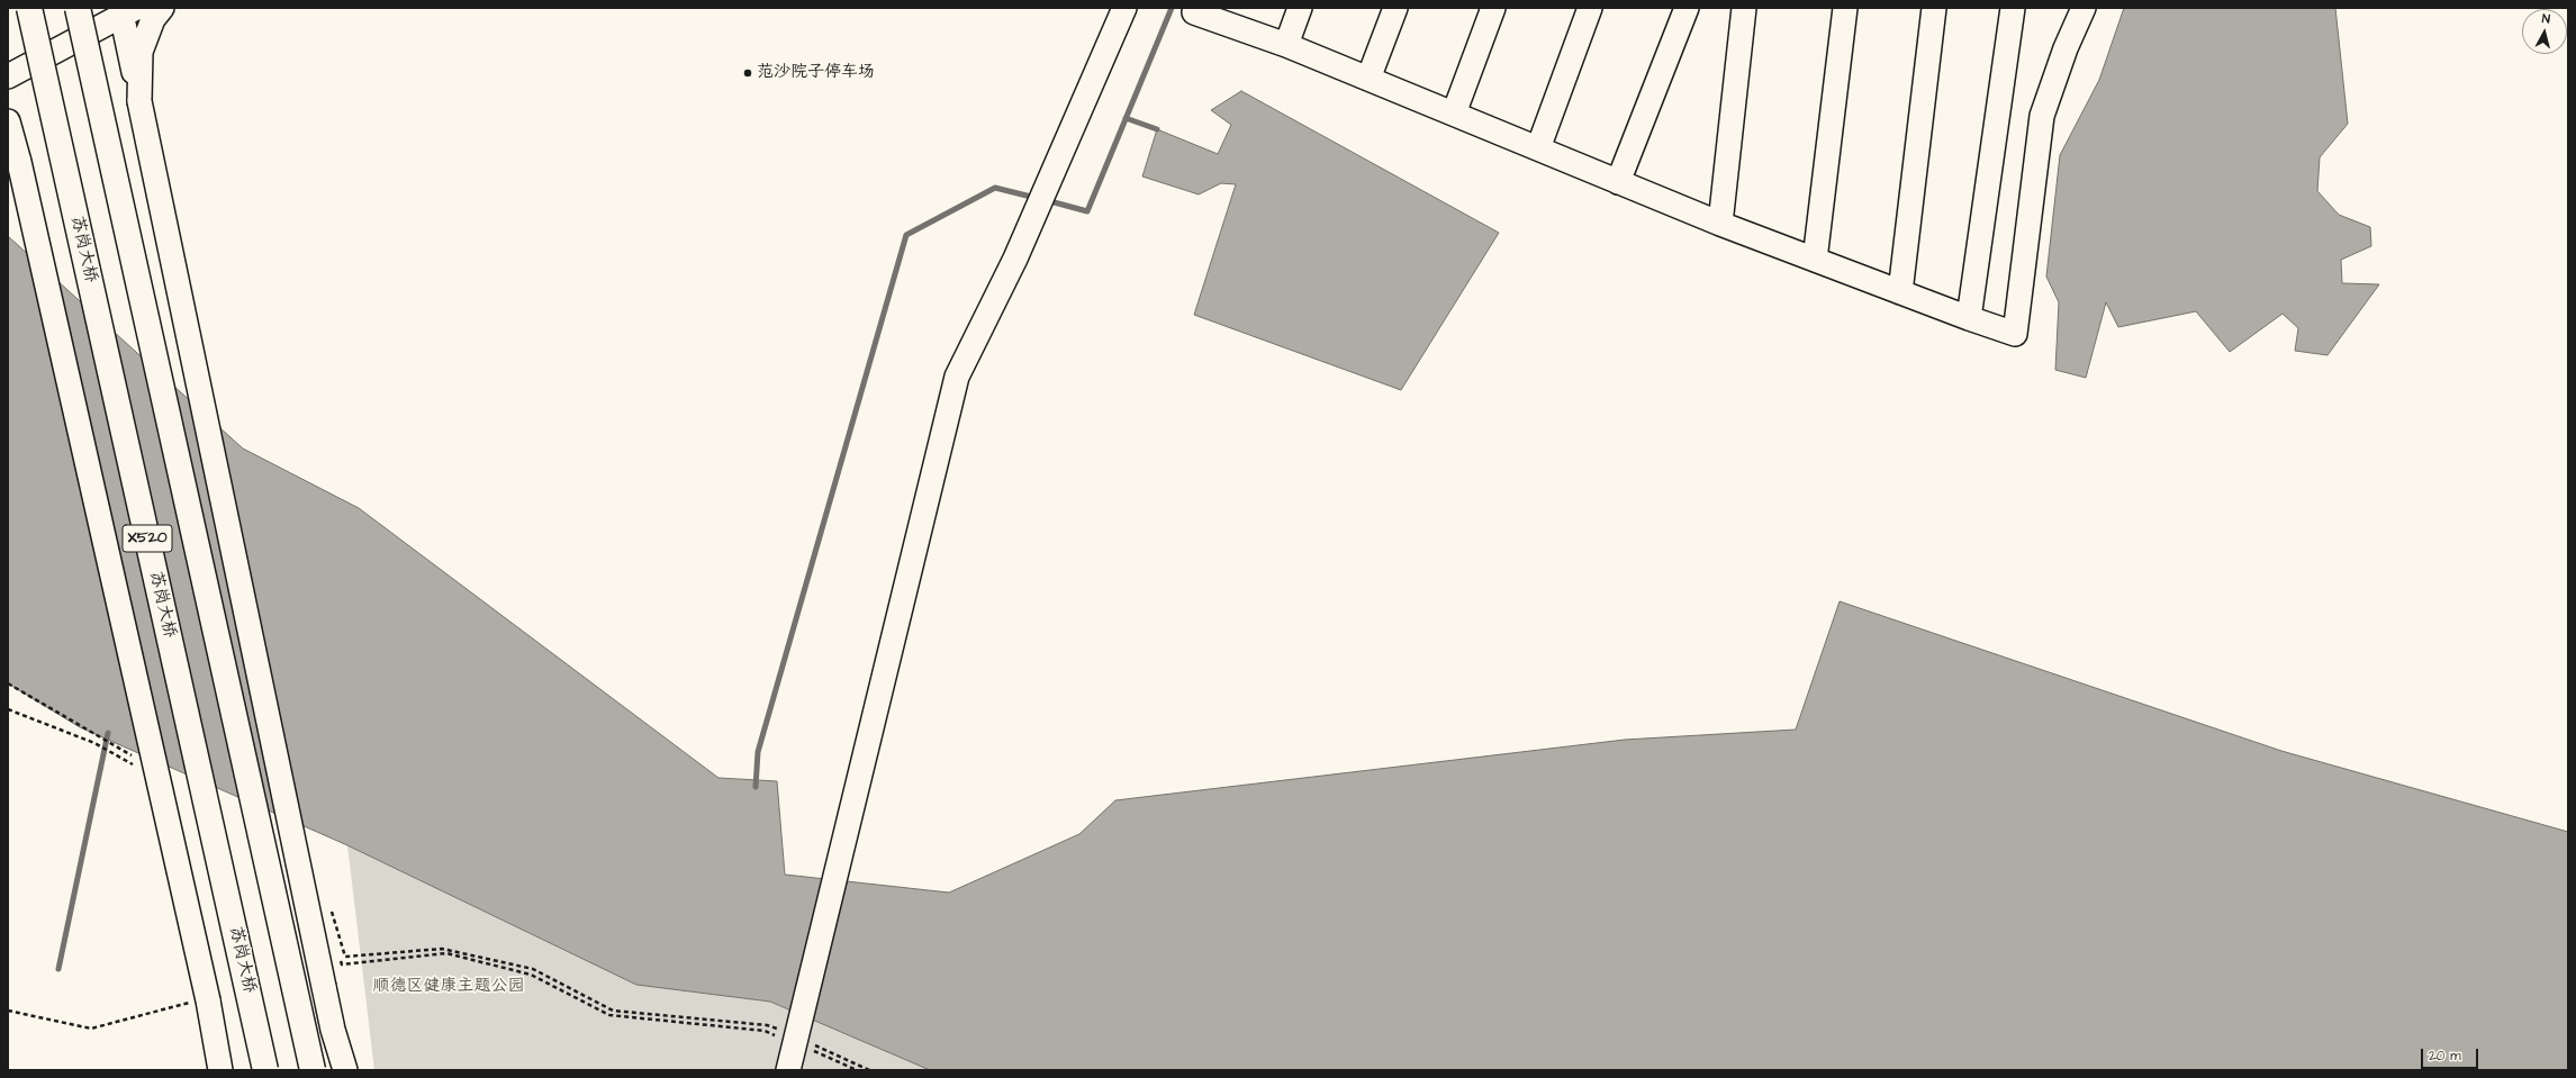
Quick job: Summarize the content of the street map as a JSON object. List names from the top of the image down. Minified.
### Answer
{"streets":{"highway":["苏岗大桥","X520"]},"parks":["顺德区健康主题公园"],"places":["范沙院子停车场"],"scale_bar":"20 m","north":"top"}
